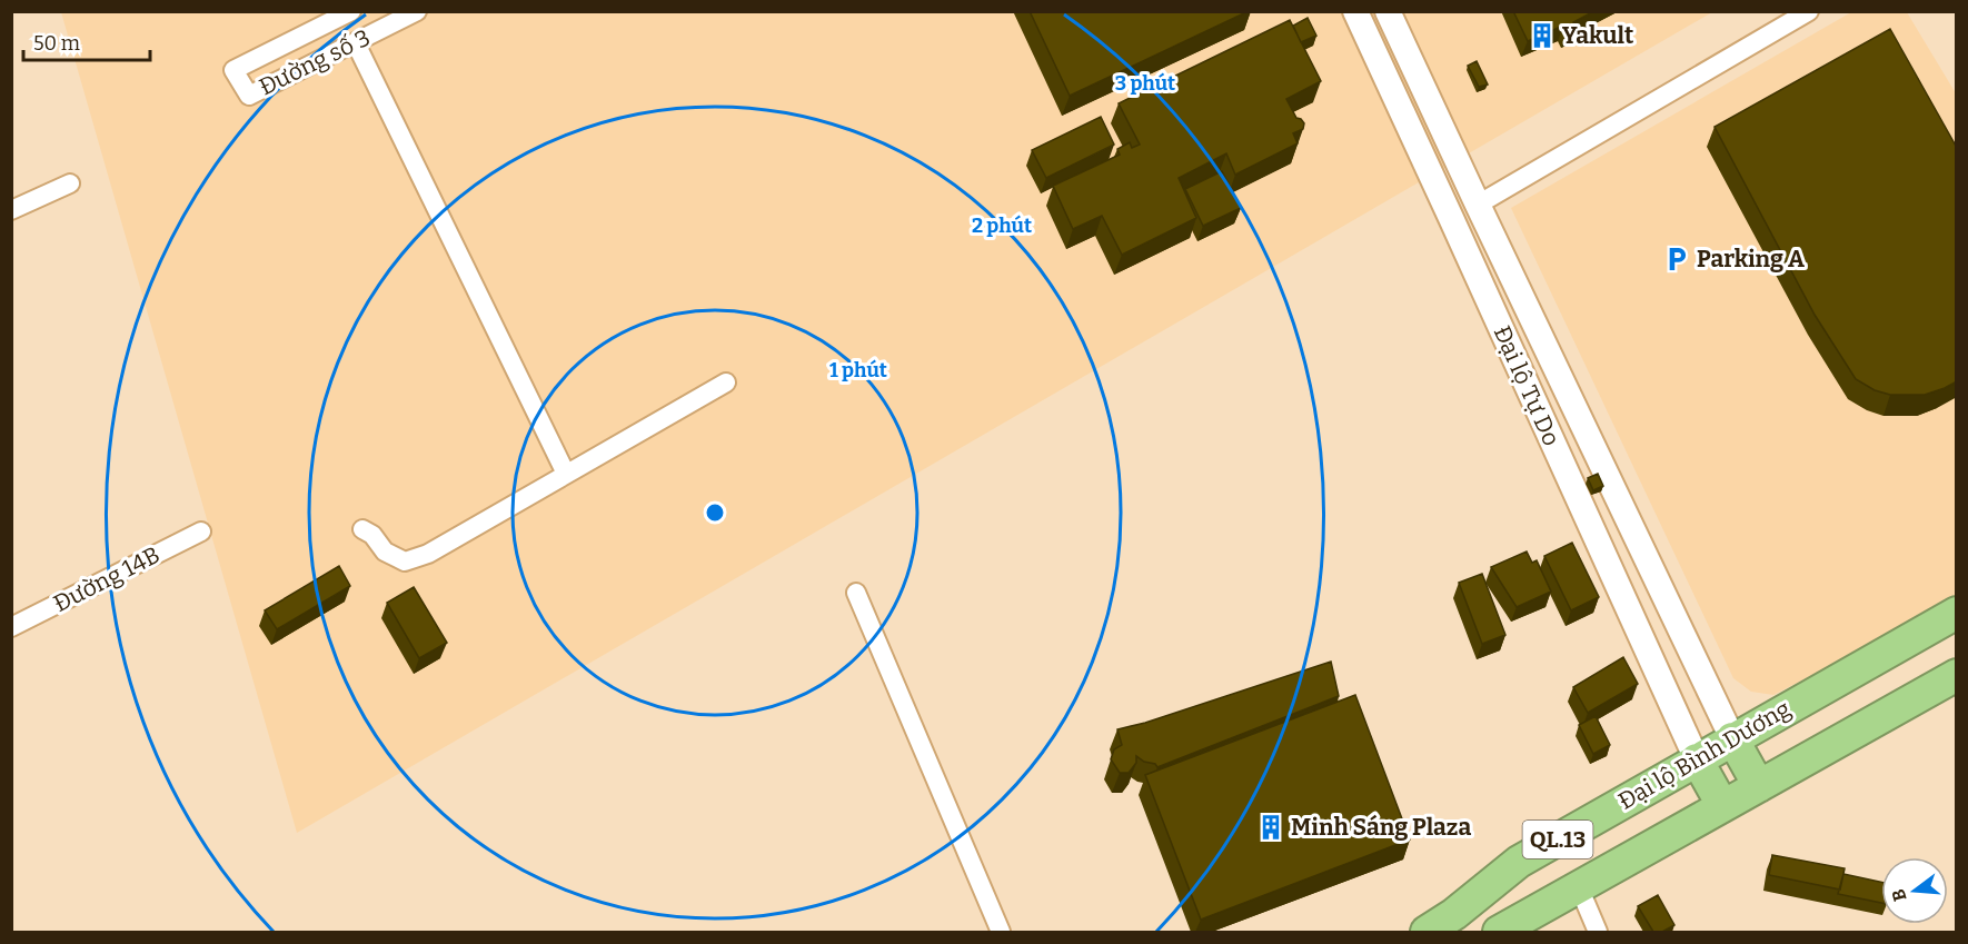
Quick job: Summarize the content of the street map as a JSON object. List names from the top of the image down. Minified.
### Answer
{"streets":{"highway":["Đại lộ Bình Dương","QL.13"],"street":["Đường số 3","Đại lộ Tự Do","Đường 14B"]},"crossings":[["Đại lộ Tự Do","Đại lộ Bình Dương"]],"places":{"building":["Yakult","Minh Sáng Plaza"],"parking":["Parking A"]},"scale_bar":"50 m","north":"left","rings":["3 phút","2 phút","1 phút"]}
